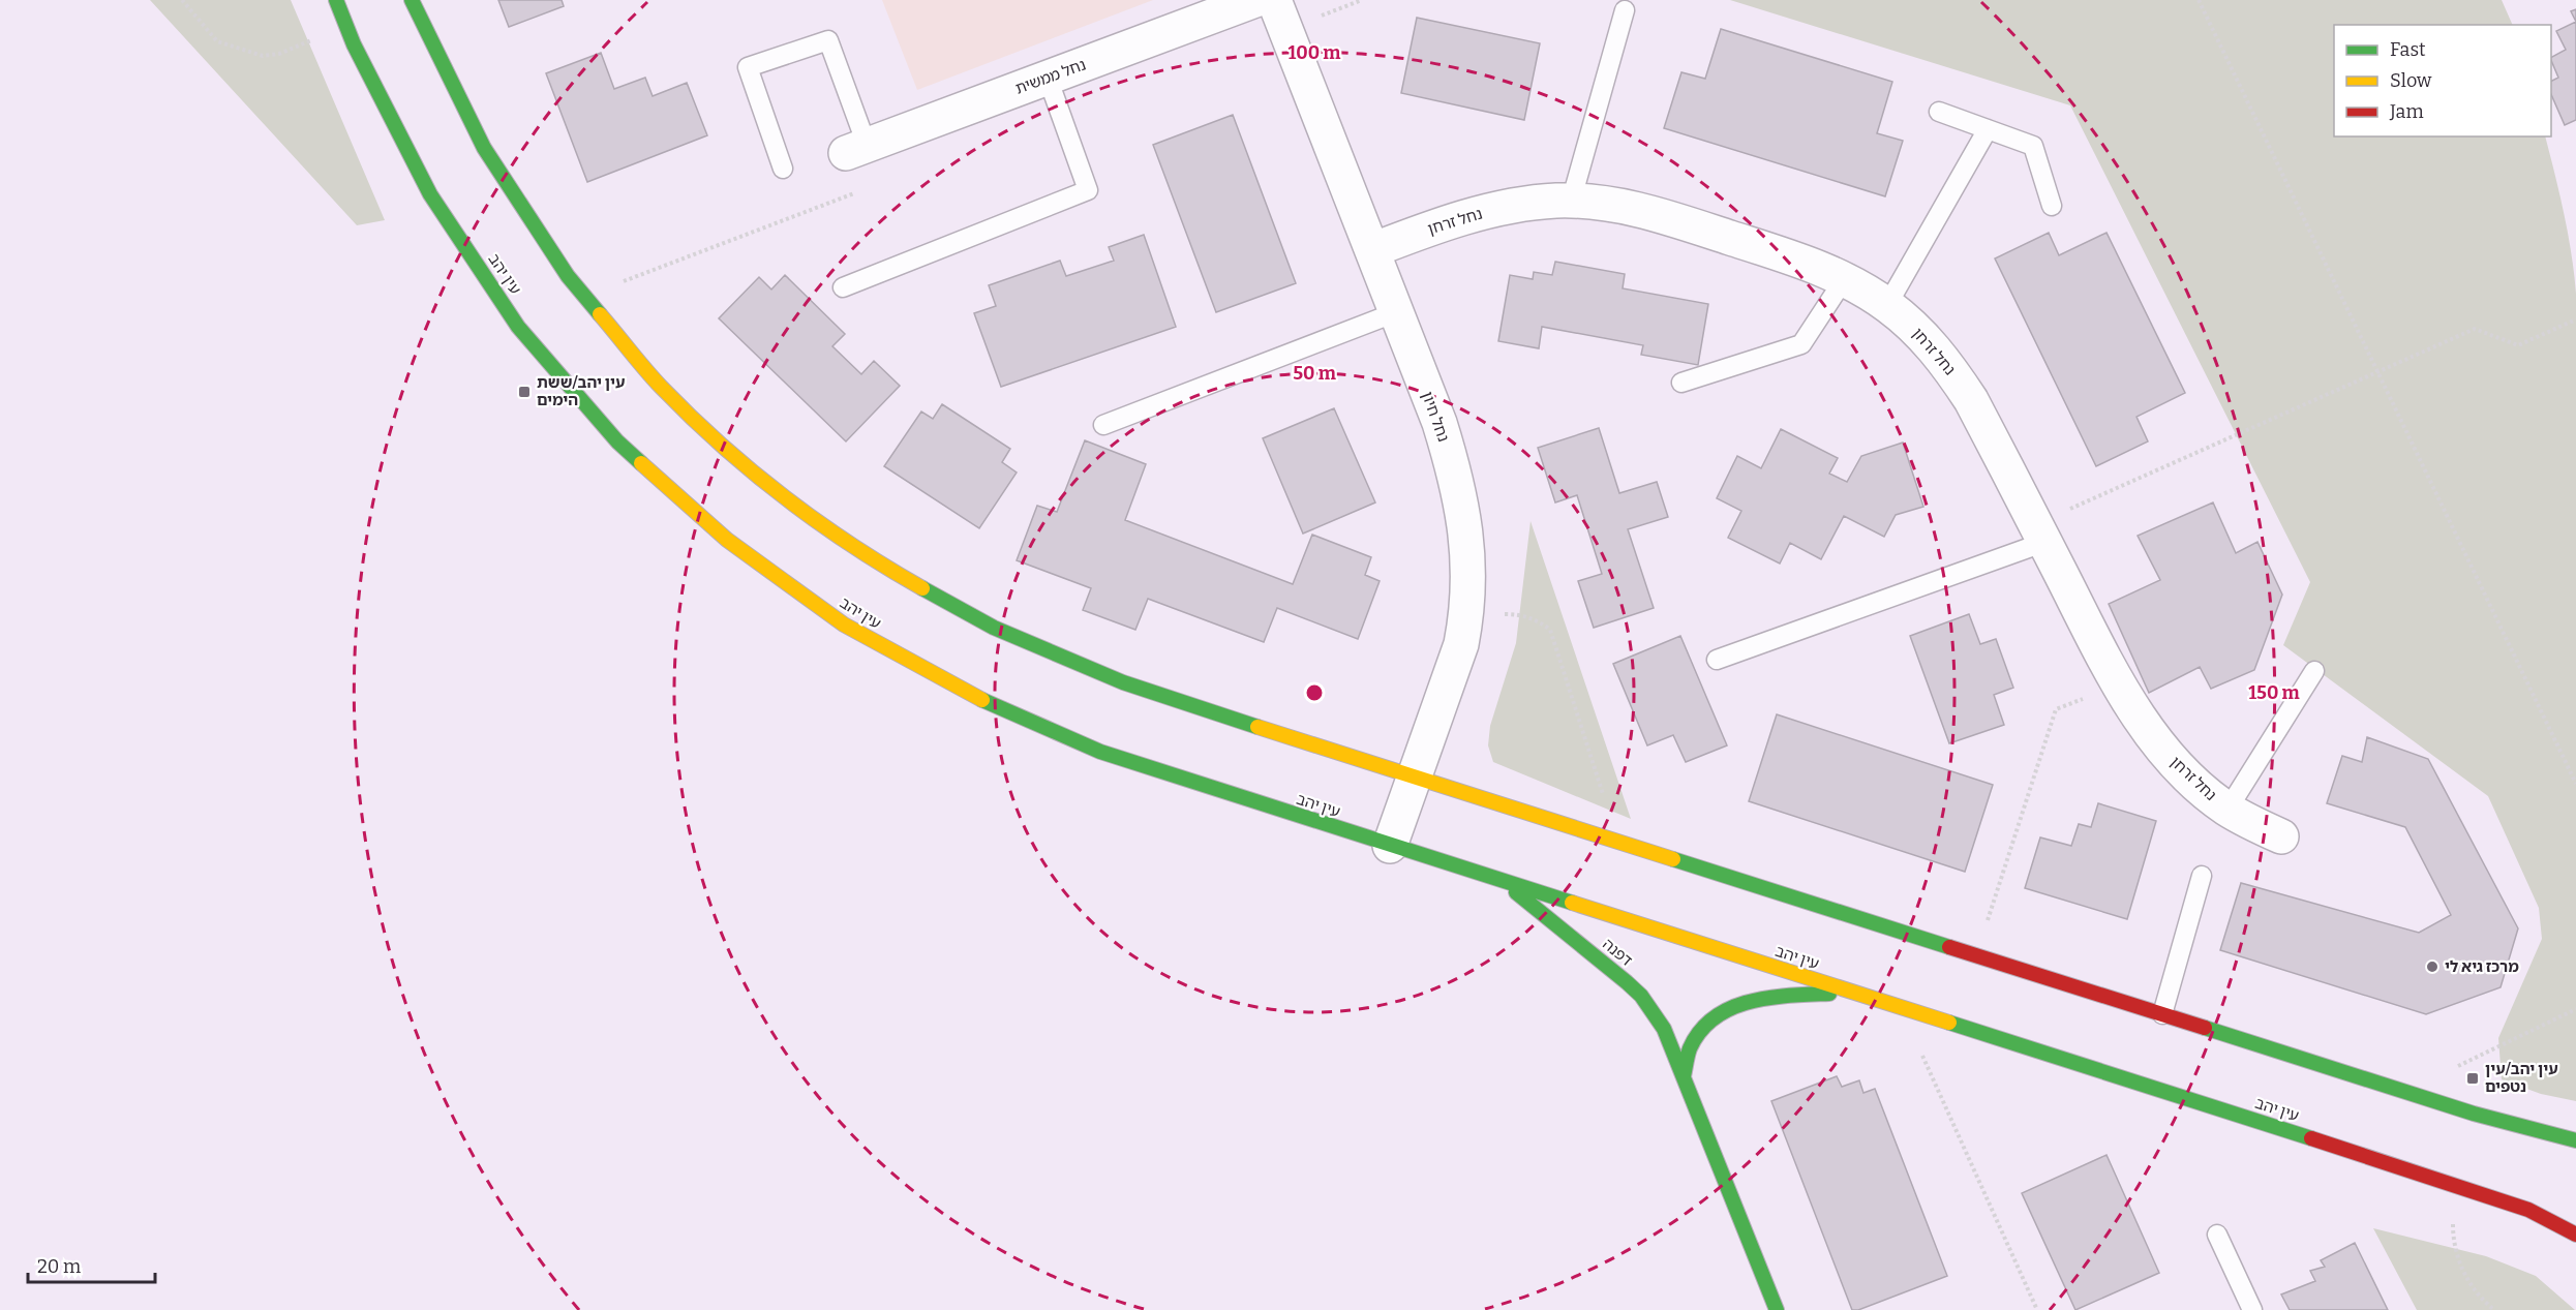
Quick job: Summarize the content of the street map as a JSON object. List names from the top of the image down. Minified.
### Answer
{"streets":{"street":["נחל ממשית","נחל זרחן","עין יהב","נחל חיון","דפנה"]},"crossings":[["נחל זרחן","נחל חיון"],["עין יהב","נחל חיון"],["עין יהב","דפנה"]],"places":{"transit":["עין יהב/ששת הימים","עין יהב/עין נטפים"],"other":["מרכז גיא לי"]},"legend":["Fast","Slow","Jam"],"scale_bar":"20 m","rings":["100 m","50 m","150 m"]}
